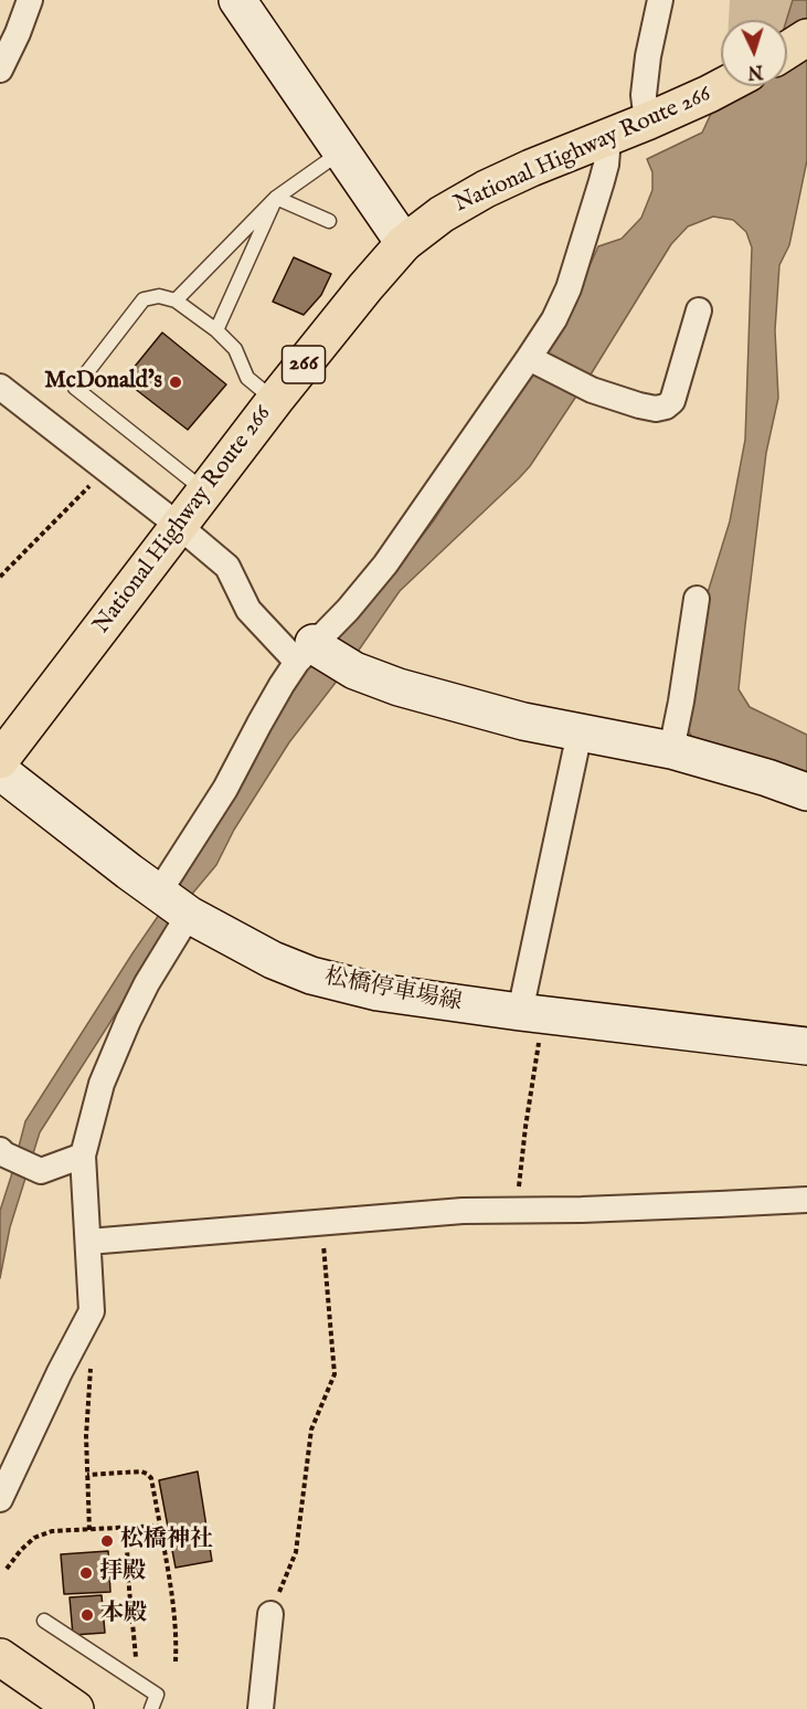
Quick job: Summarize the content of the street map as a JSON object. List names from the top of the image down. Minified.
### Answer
{"streets":{"main road":["National Highway Route 266","266","松橋停車場線"]},"places":["McDonald's","松橋神社","拝殿","本殿"],"north":"bottom"}
